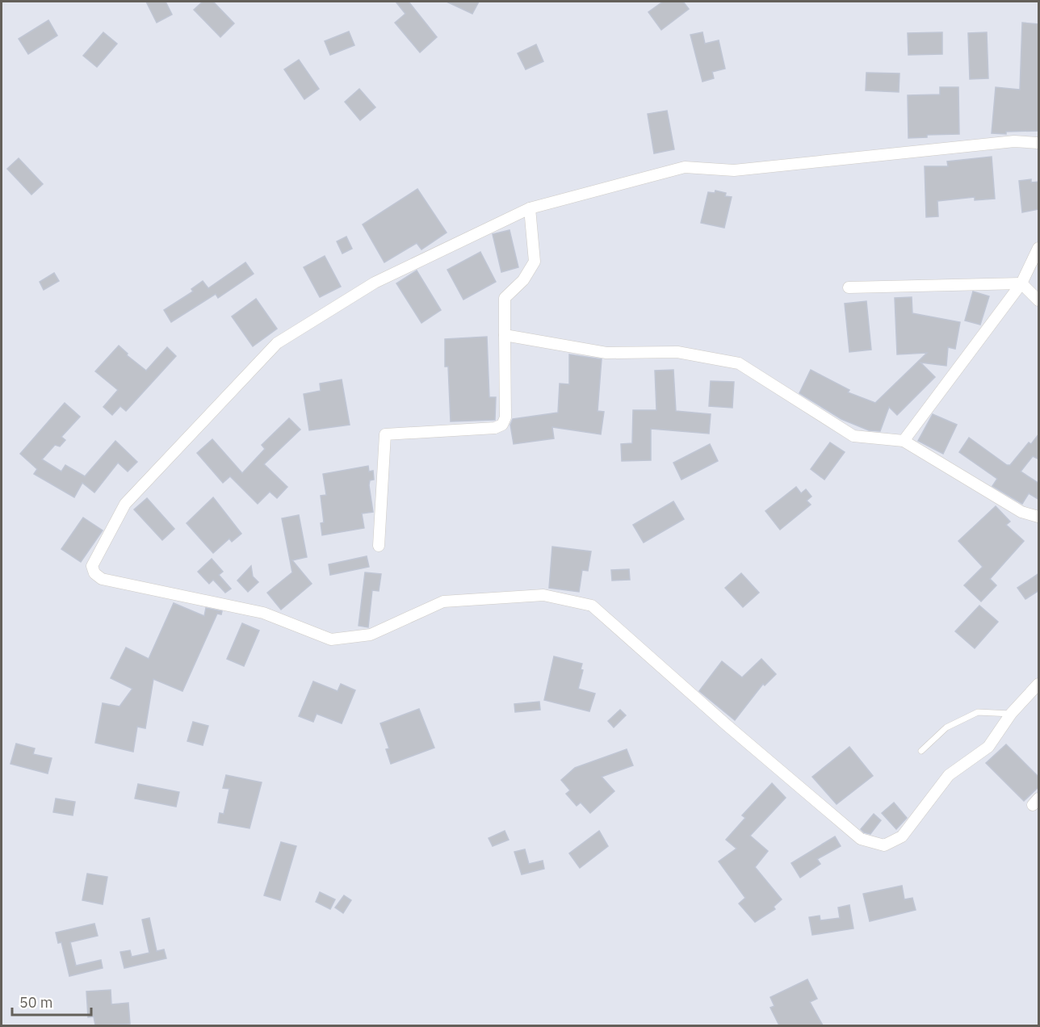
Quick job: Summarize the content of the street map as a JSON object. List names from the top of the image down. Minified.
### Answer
{"scale_bar":"50 m"}
